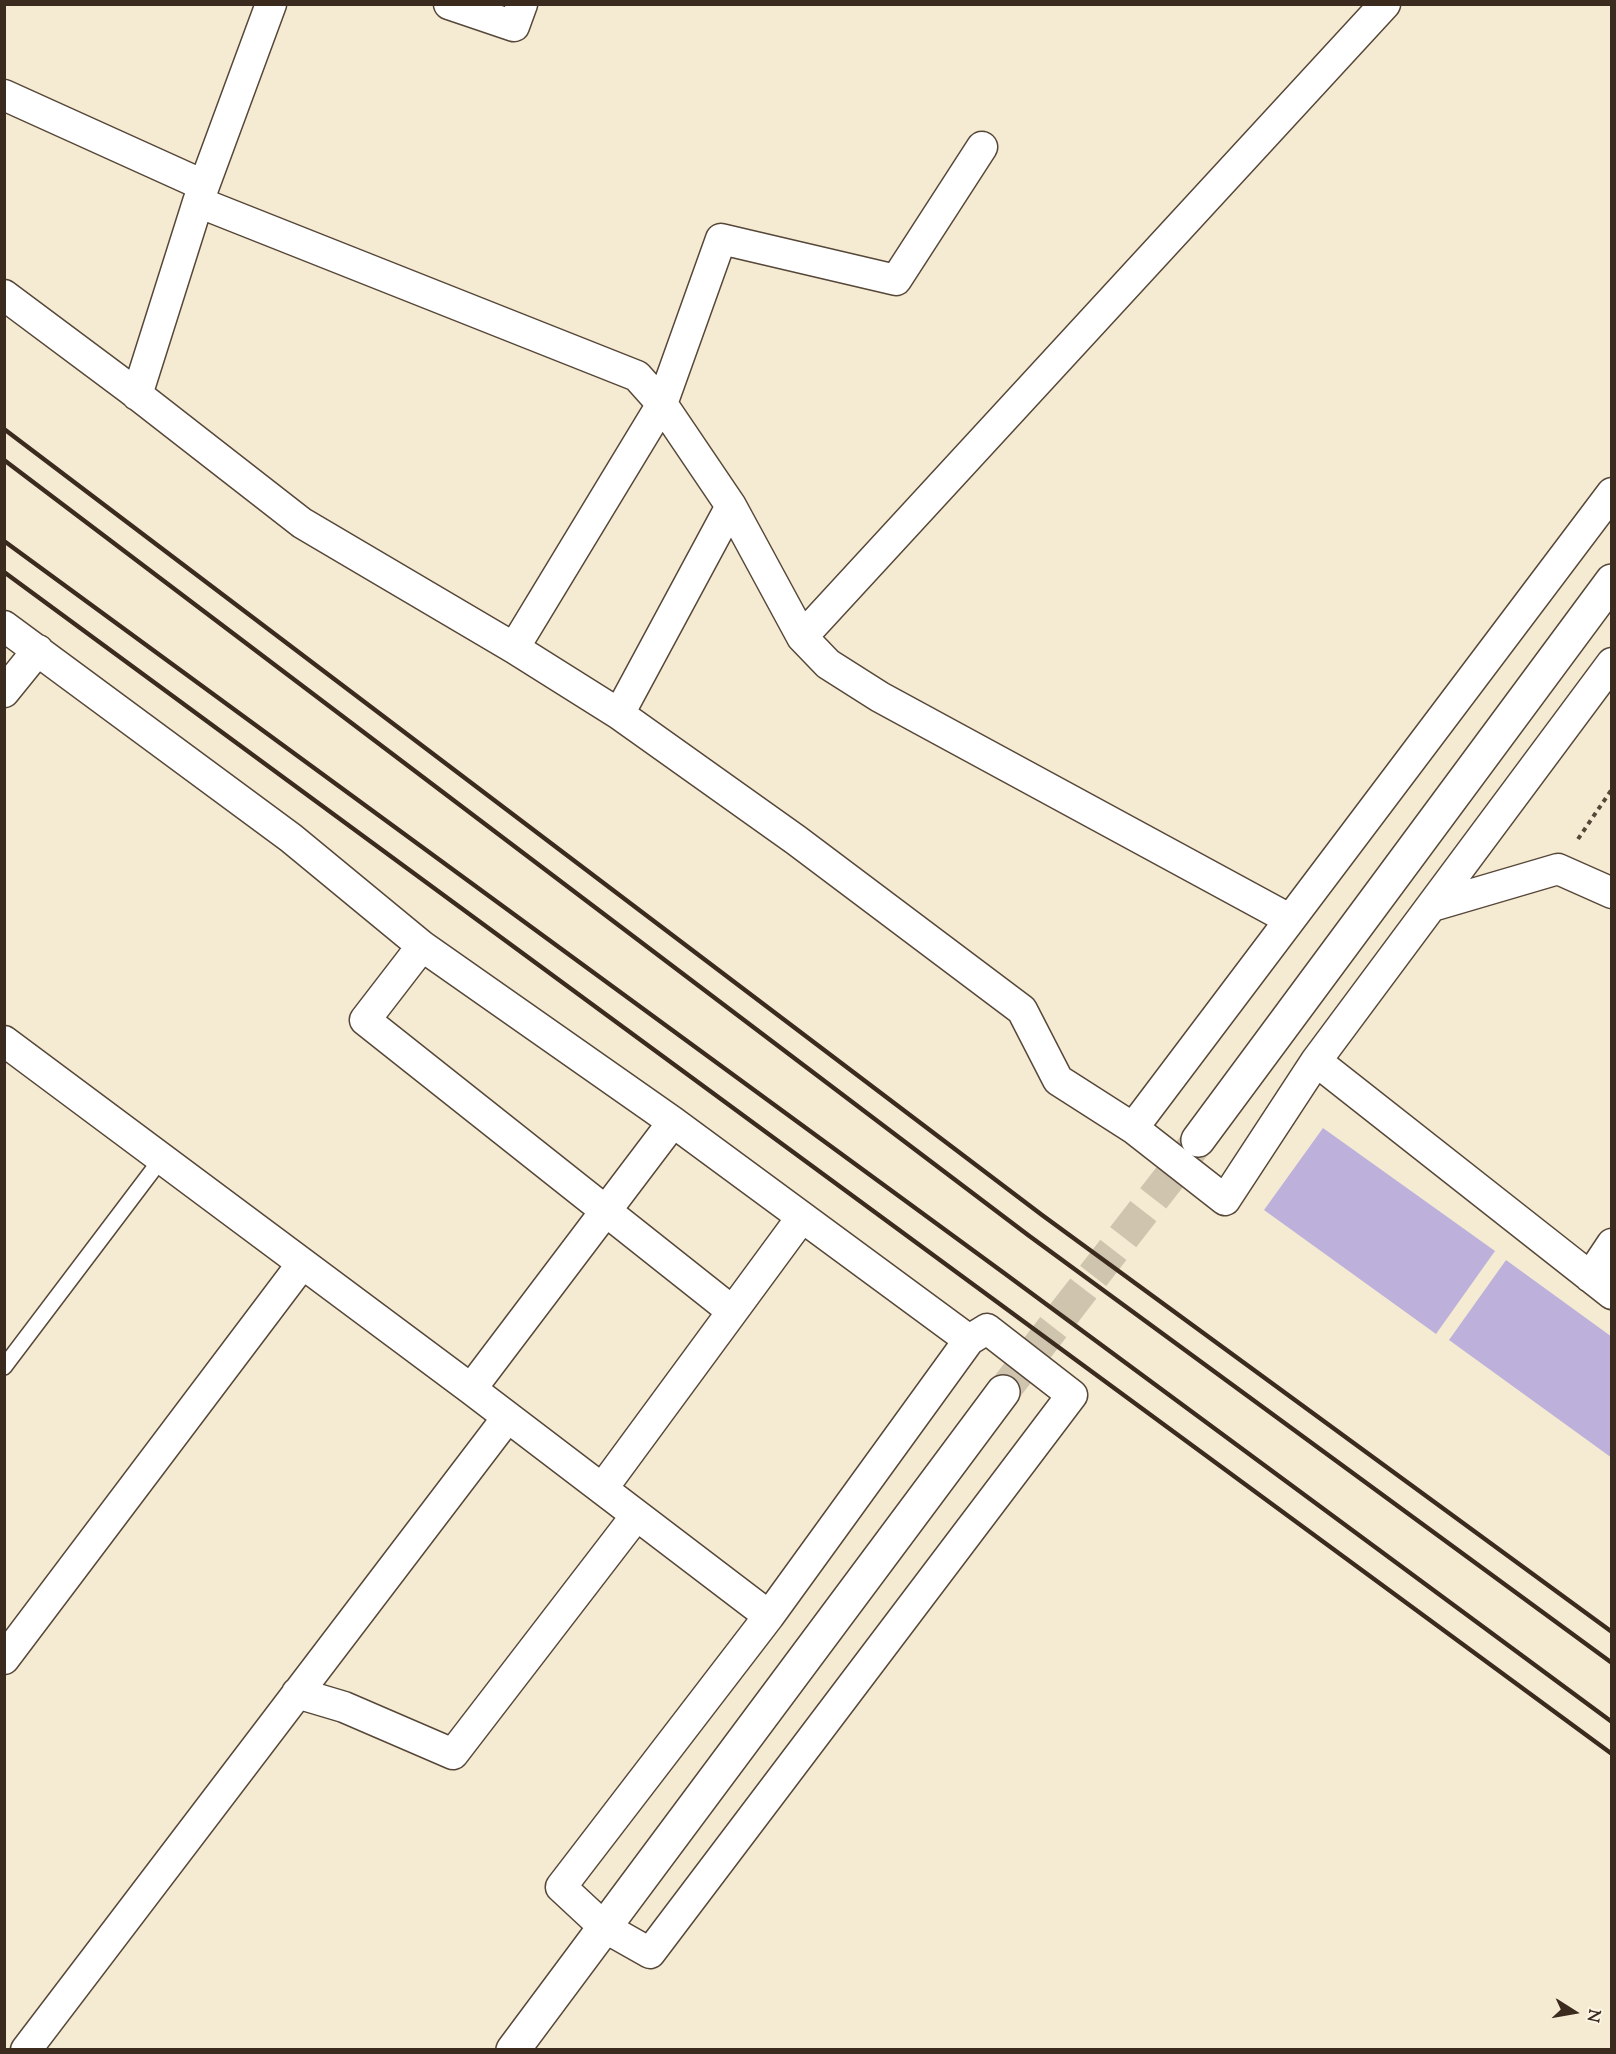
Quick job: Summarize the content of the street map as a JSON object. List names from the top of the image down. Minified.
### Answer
{"north":"right"}
